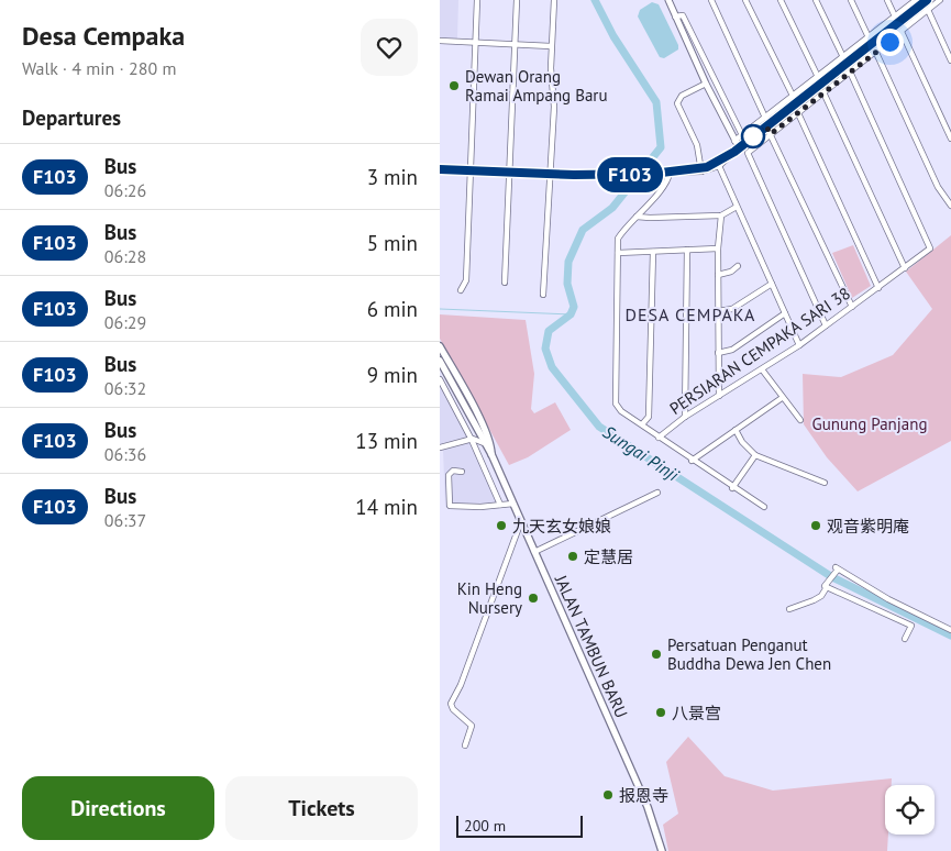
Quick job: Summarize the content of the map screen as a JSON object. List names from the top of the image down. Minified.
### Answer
{"streets":{"main road":["JALAN TAMBUN BARU"],"street":["PERSIARAN CEMPAKA SARI 38"]},"districts":["DESA CEMPAKA"],"water":["Sungai Pinji"],"parks":["Gunung Panjang"],"places":["Dewan Orang Ramai Ampang Baru","九天玄女娘娘","观音紫明庵","定慧居","Kin Heng Nursery","Persatuan Penganut Buddha Dewa Jen Chen","八景宫","报恩寺"],"lines":["bus line F103"],"scale_bar":"200 m","page":{"heading":[["Desa Cempaka","Walk · 4 min · 280 m"],"Departures"],"on_map":"F103","list":[{"mark":"F103","name":"Bus","note":"06:26","value":"3 min"},{"mark":"F103","name":"Bus","note":"06:28","value":"5 min"},{"mark":"F103","name":"Bus","note":"06:29","value":"6 min"},{"mark":"F103","name":"Bus","note":"06:32","value":"9 min"},{"mark":"F103","name":"Bus","note":"06:36","value":"13 min"},{"mark":"F103","name":"Bus","note":"06:37","value":"14 min"}],"buttons":["Directions","Tickets"],"scale":"200 m"}}
